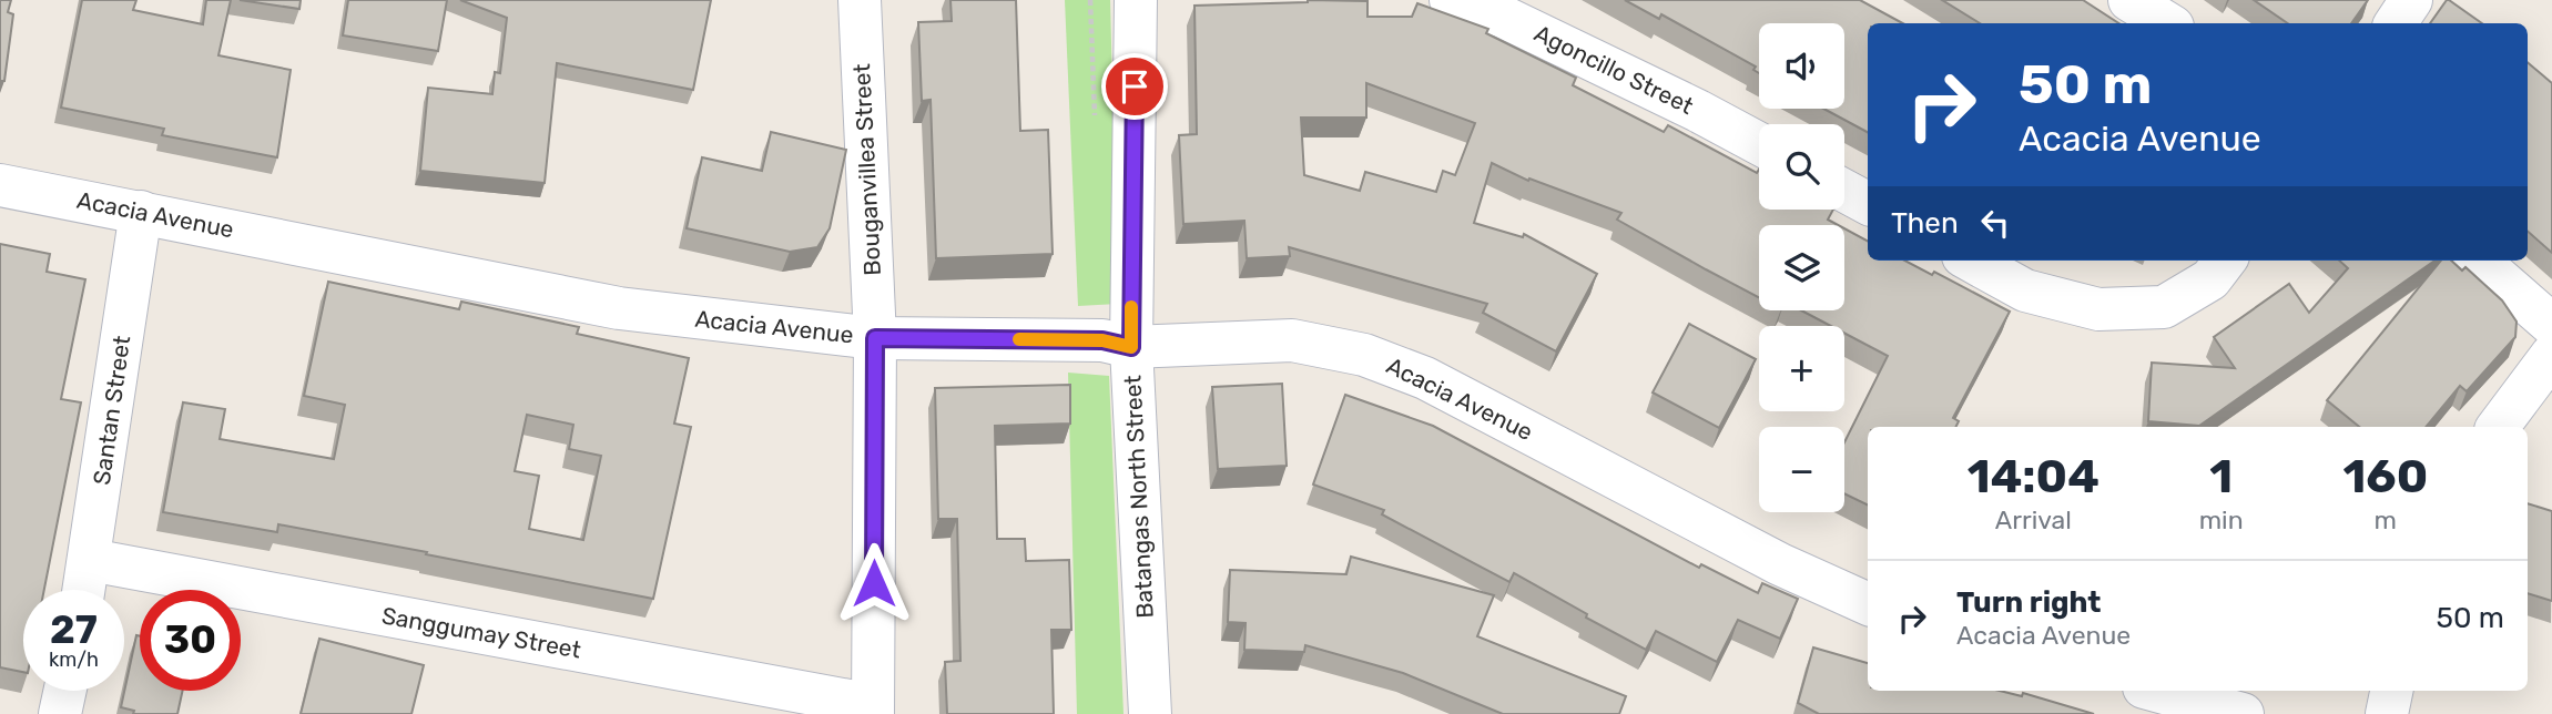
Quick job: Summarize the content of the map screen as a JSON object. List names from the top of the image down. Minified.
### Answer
{"streets":{"street":["Agoncillo Street","Bouganvillea Street","Acacia Avenue","Santan Street","Batangas North Street","Sanggumay Street"]},"crossings":[["Bouganvillea Street","Acacia Avenue"],["Bouganvillea Street","Sanggumay Street"],["Acacia Avenue","Santan Street"],["Acacia Avenue","Batangas North Street"],["Santan Street","Sanggumay Street"]],"page":{"map_buttons":["+","−"],"turn":["50 m","Acacia Avenue"],"then":"Then","eta":["14:04","Arrival","1","min","160","m"],"list":[{"name":"Turn right","note":"Acacia Avenue","value":"50 m"}],"speed":"27 km/h","limit":"30"}}
